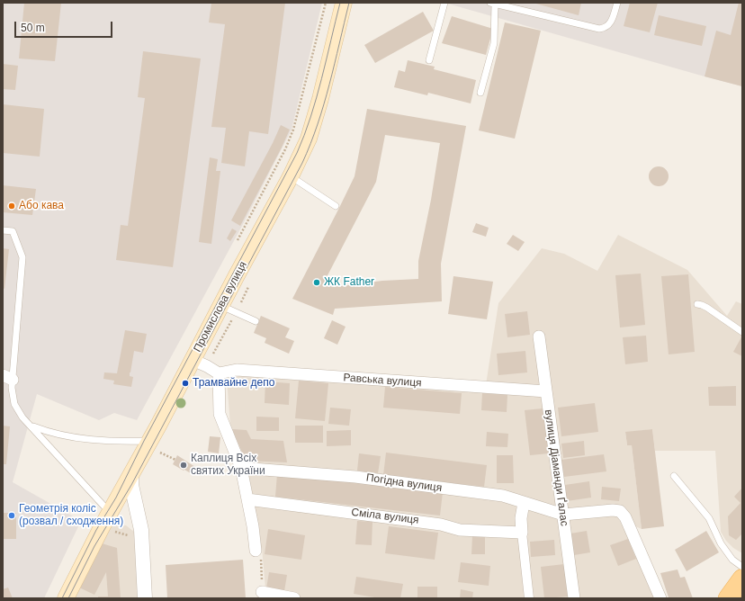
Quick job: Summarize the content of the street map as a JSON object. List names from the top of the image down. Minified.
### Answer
{"streets":{"main road":["Промислова вулиця"],"street":["Равська вулиця","вулиця Діаманди Ґалас","Погідна вулиця","Сміла вулиця"]},"crossings":[["Равська вулиця","вулиця Діаманди Ґалас"],["вулиця Діаманди Ґалас","Погідна вулиця"]],"places":["Або кава","ЖК Father","Трамвайне депо","Каплиця Всіх святих України","Геометрія коліс (розвал / сходження)"],"scale_bar":"50 m"}
